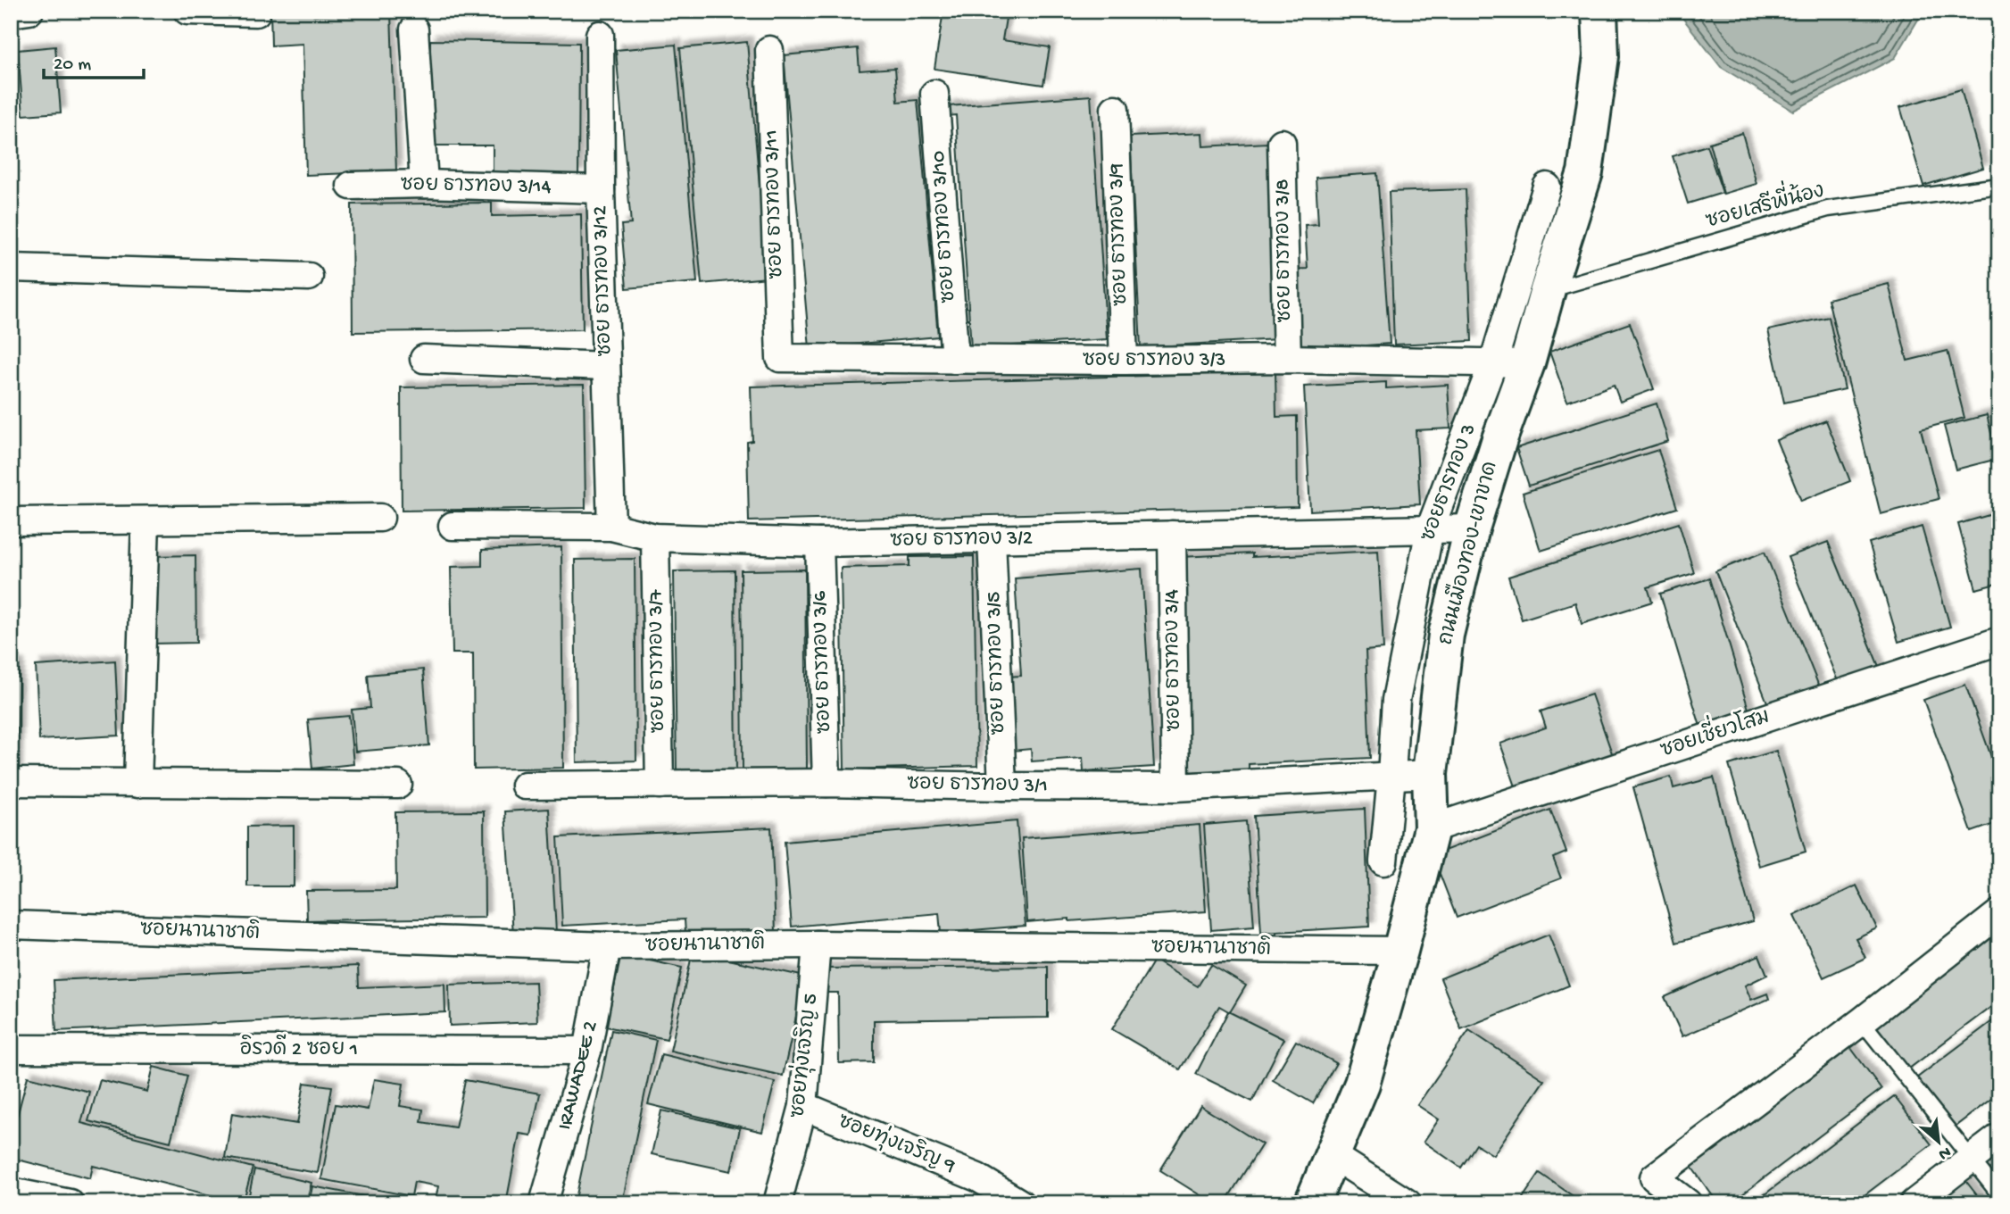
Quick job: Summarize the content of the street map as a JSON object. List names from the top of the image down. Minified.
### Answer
{"streets":{"street":["ซอย ธารทอง 3/14","ซอย ธารทอง 3/11","ซอย ธารทอง 3/10","ซอย ธารทอง 3/9","ซอย ธารทอง 3/8","ซอย ธารทอง 3/12","ซอย ธารทอง 3/3","ซอยธารทอง 3","ซอย ธารทอง 3/2","ถนนเมืองทอง-เขาขาด","ซอย ธารทอง 3/4","ซอย ธารทอง 3/7","ซอย ธารทอง 3/6","ซอย ธารทอง 3/5","ซอยเชี่ยวโสม","ซอย ธารทอง 3/1","ซอยนานาชาติ","อิรวดี 2 ซอย 1","ซอยทุ่งเจริญ 5","IRAWADEE 2","ซอยทุ่งเจริญ 9"],"lane":["ซอยเสรีพี่น้อง"]},"crossings":[["ซอย ธารทอง 3/14","ซอย ธารทอง 3/12"],["ซอย ธารทอง 3/11","ซอย ธารทอง 3/3"],["ซอยเสรีพี่น้อง","ถนนเมืองทอง-เขาขาด"],["ซอย ธารทอง 3/10","ซอย ธารทอง 3/3"],["ซอย ธารทอง 3/9","ซอย ธารทอง 3/3"],["ซอย ธารทอง 3/8","ซอย ธารทอง 3/3"],["ซอย ธารทอง 3/12","ซอย ธารทอง 3/2"],["ซอย ธารทอง 3/3","ซอยธารทอง 3"],["ซอย ธารทอง 3/3","ถนนเมืองทอง-เขาขาด"],["ซอยธารทอง 3","ซอย ธารทอง 3/2"],["ซอยธารทอง 3","ซอย ธารทอง 3/1"],["ซอย ธารทอง 3/2","ถนนเมืองทอง-เขาขาด"],["ซอย ธารทอง 3/2","ซอย ธารทอง 3/4"],["ซอย ธารทอง 3/2","ซอย ธารทอง 3/7"],["ซอย ธารทอง 3/2","ซอย ธารทอง 3/6"],["ซอย ธารทอง 3/2","ซอย ธารทอง 3/5"],["ถนนเมืองทอง-เขาขาด","ซอยเชี่ยวโสม"],["ถนนเมืองทอง-เขาขาด","ซอย ธารทอง 3/1"],["ถนนเมืองทอง-เขาขาด","ซอยนานาชาติ"],["ซอย ธารทอง 3/4","ซอย ธารทอง 3/1"],["ซอย ธารทอง 3/7","ซอย ธารทอง 3/1"],["ซอย ธารทอง 3/6","ซอย ธารทอง 3/1"],["ซอย ธารทอง 3/5","ซอย ธารทอง 3/1"],["ซอยนานาชาติ","ซอยทุ่งเจริญ 5"],["ซอยนานาชาติ","IRAWADEE 2"],["อิรวดี 2 ซอย 1","IRAWADEE 2"],["ซอยทุ่งเจริญ 5","ซอยทุ่งเจริญ 9"]],"scale_bar":"20 m","north":"bottom right"}
